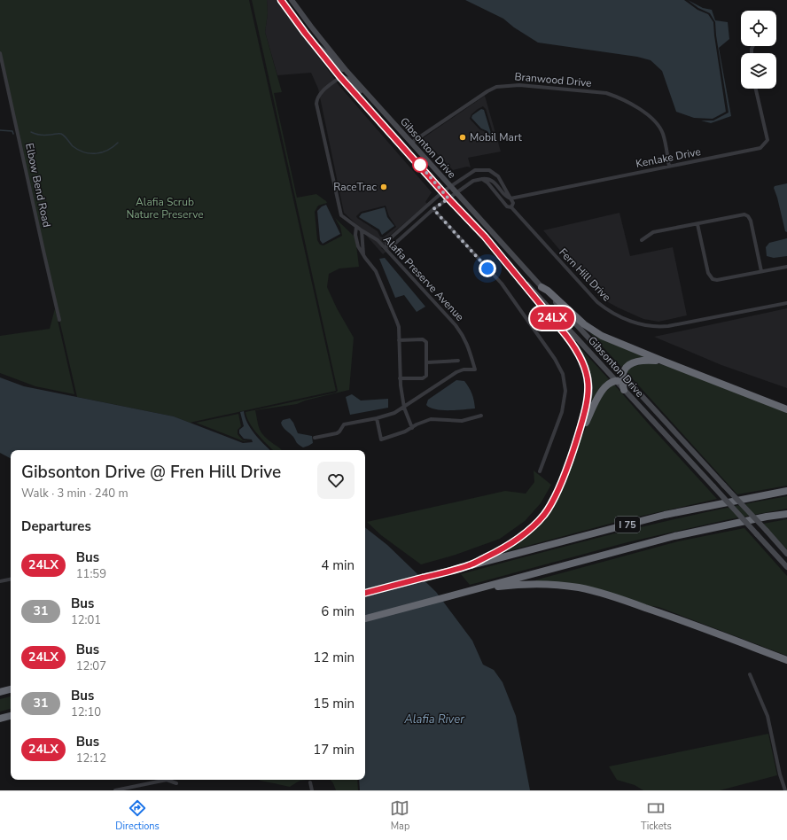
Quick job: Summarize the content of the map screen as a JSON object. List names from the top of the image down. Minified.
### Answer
{"streets":{"highway":["I 75"],"main road":["Gibsonton Drive"],"street":["Branwood Drive","Kenlake Drive","Elbow Bend Road","Fern Hill Drive","Alafia Preserve Avenue"]},"crossings":[["Branwood Drive","Gibsonton Drive"],["Branwood Drive","Kenlake Drive"],["Gibsonton Drive","Alafia Preserve Avenue"]],"water":["Alafia River"],"parks":["Alafia Scrub Nature Preserve"],"places":["Mobil Mart","RaceTrac"],"lines":["bus line 24LX"],"page":{"on_map":"24LX","heading":[["Gibsonton Drive @ Fren Hill Drive","Walk · 3 min · 240 m"],"Departures"],"list":[{"mark":"24LX","name":"Bus","note":"11:59","value":"4 min"},{"mark":"31","name":"Bus","note":"12:01","value":"6 min"},{"mark":"24LX","name":"Bus","note":"12:07","value":"12 min"},{"mark":"31","name":"Bus","note":"12:10","value":"15 min"},{"mark":"24LX","name":"Bus","note":"12:12","value":"17 min"}],"tabs":["Directions","Map","Tickets"]}}
